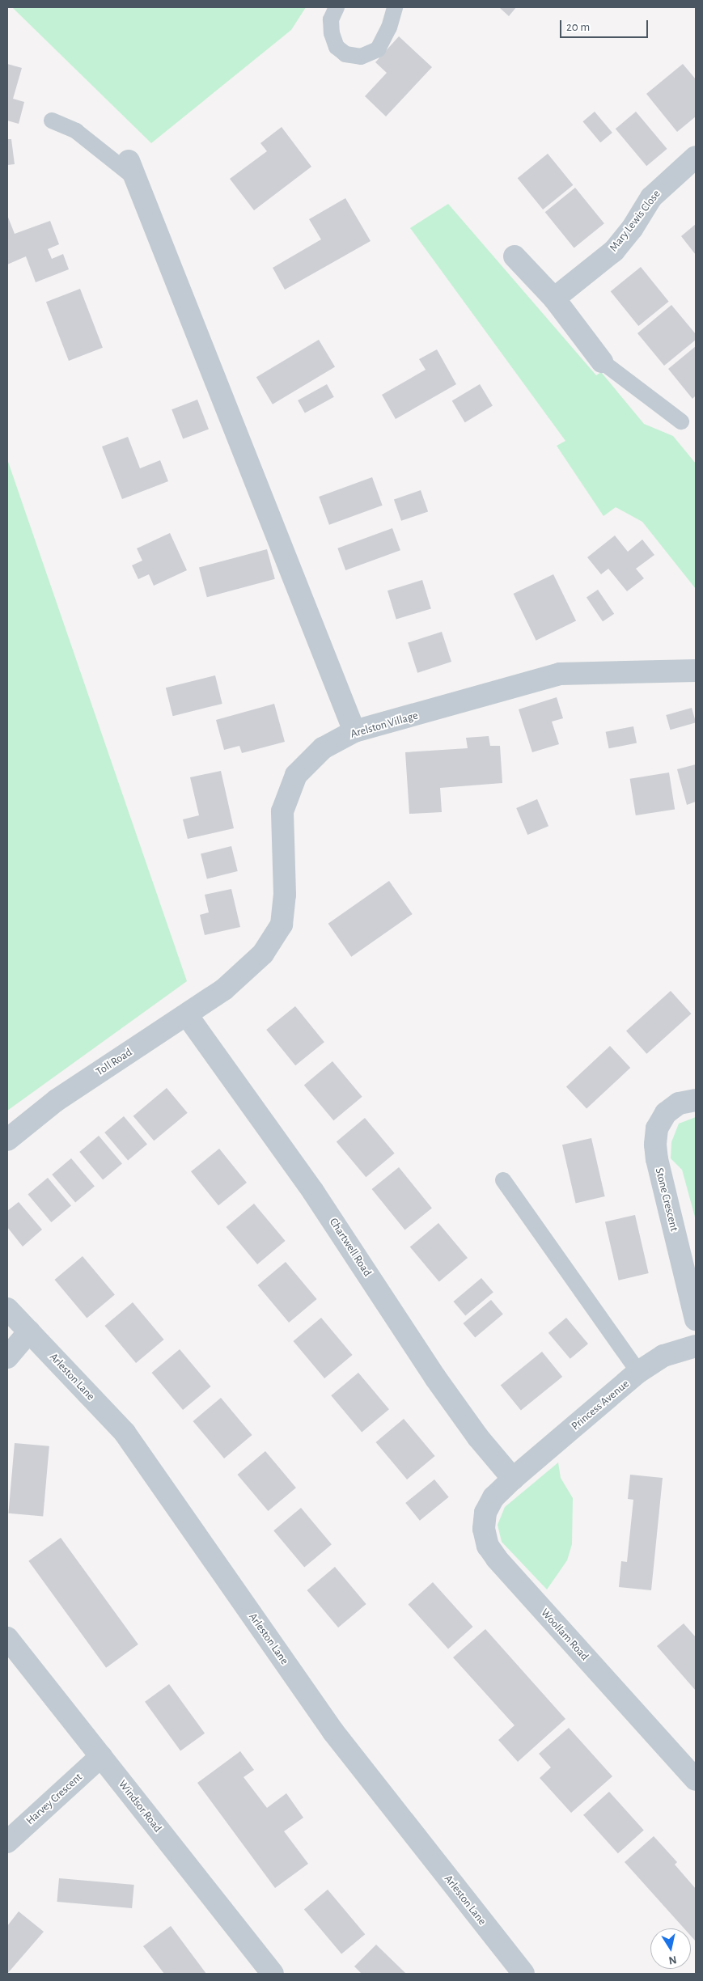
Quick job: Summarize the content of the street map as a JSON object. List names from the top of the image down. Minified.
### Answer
{"streets":{"street":["Mary Lewis Close","Arelston Village","Toll Road","Stone Crescent","Chartwell Road","Arleston Lane","Princess Avenue","Woollam Road","Harvey Crescent","Windsor Road"]},"crossings":[["Arelston Village","Toll Road"],["Toll Road","Chartwell Road"],["Chartwell Road","Princess Avenue"],["Chartwell Road","Woollam Road"],["Princess Avenue","Woollam Road"],["Harvey Crescent","Windsor Road"]],"scale_bar":"20 m","north":"bottom"}
